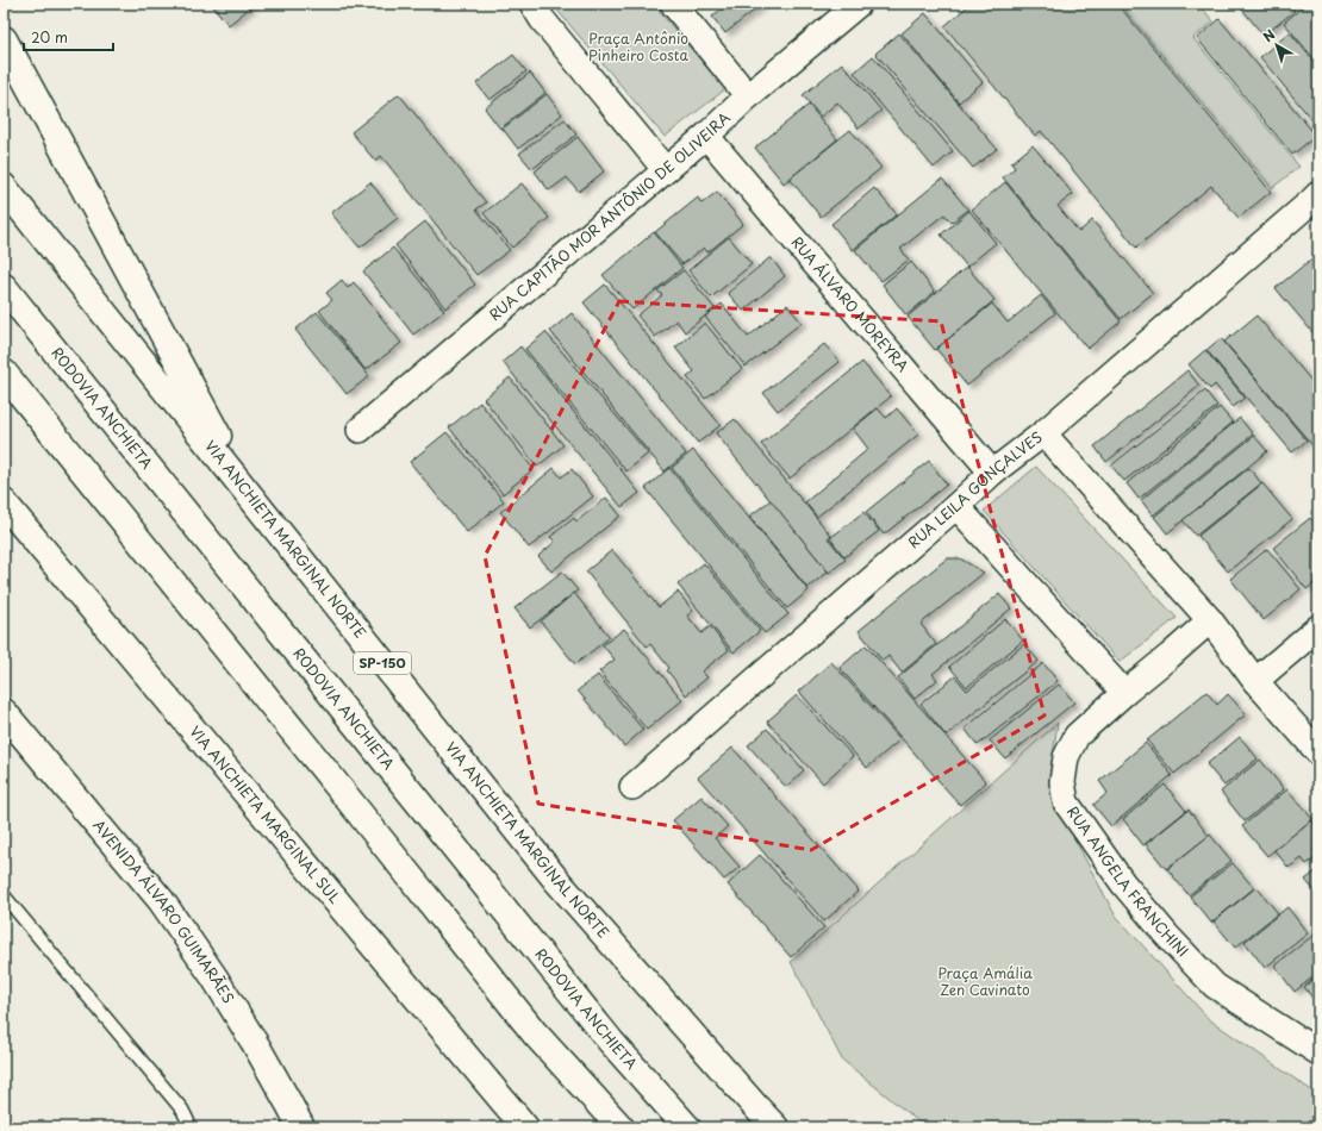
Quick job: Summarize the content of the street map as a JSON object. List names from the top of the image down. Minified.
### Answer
{"streets":{"main road":["RODOVIA ANCHIETA","VIA ANCHIETA MARGINAL NORTE","SP-150","VIA ANCHIETA MARGINAL SUL","AVENIDA ÁLVARO GUIMARÃES"],"street":["RUA CAPITÃO MOR ANTÔNIO DE OLIVEIRA","RUA ÁLVARO MOREYRA","RUA LEILA GONÇALVES","RUA ANGELA FRANCHINI"]},"crossings":[["RUA CAPITÃO MOR ANTÔNIO DE OLIVEIRA","RUA ÁLVARO MOREYRA"],["RUA ÁLVARO MOREYRA","RUA LEILA GONÇALVES"]],"parks":["Praça Antônio Pinheiro Costa","Praça Amália Zen Cavinato"],"scale_bar":"20 m","north":"top left"}
